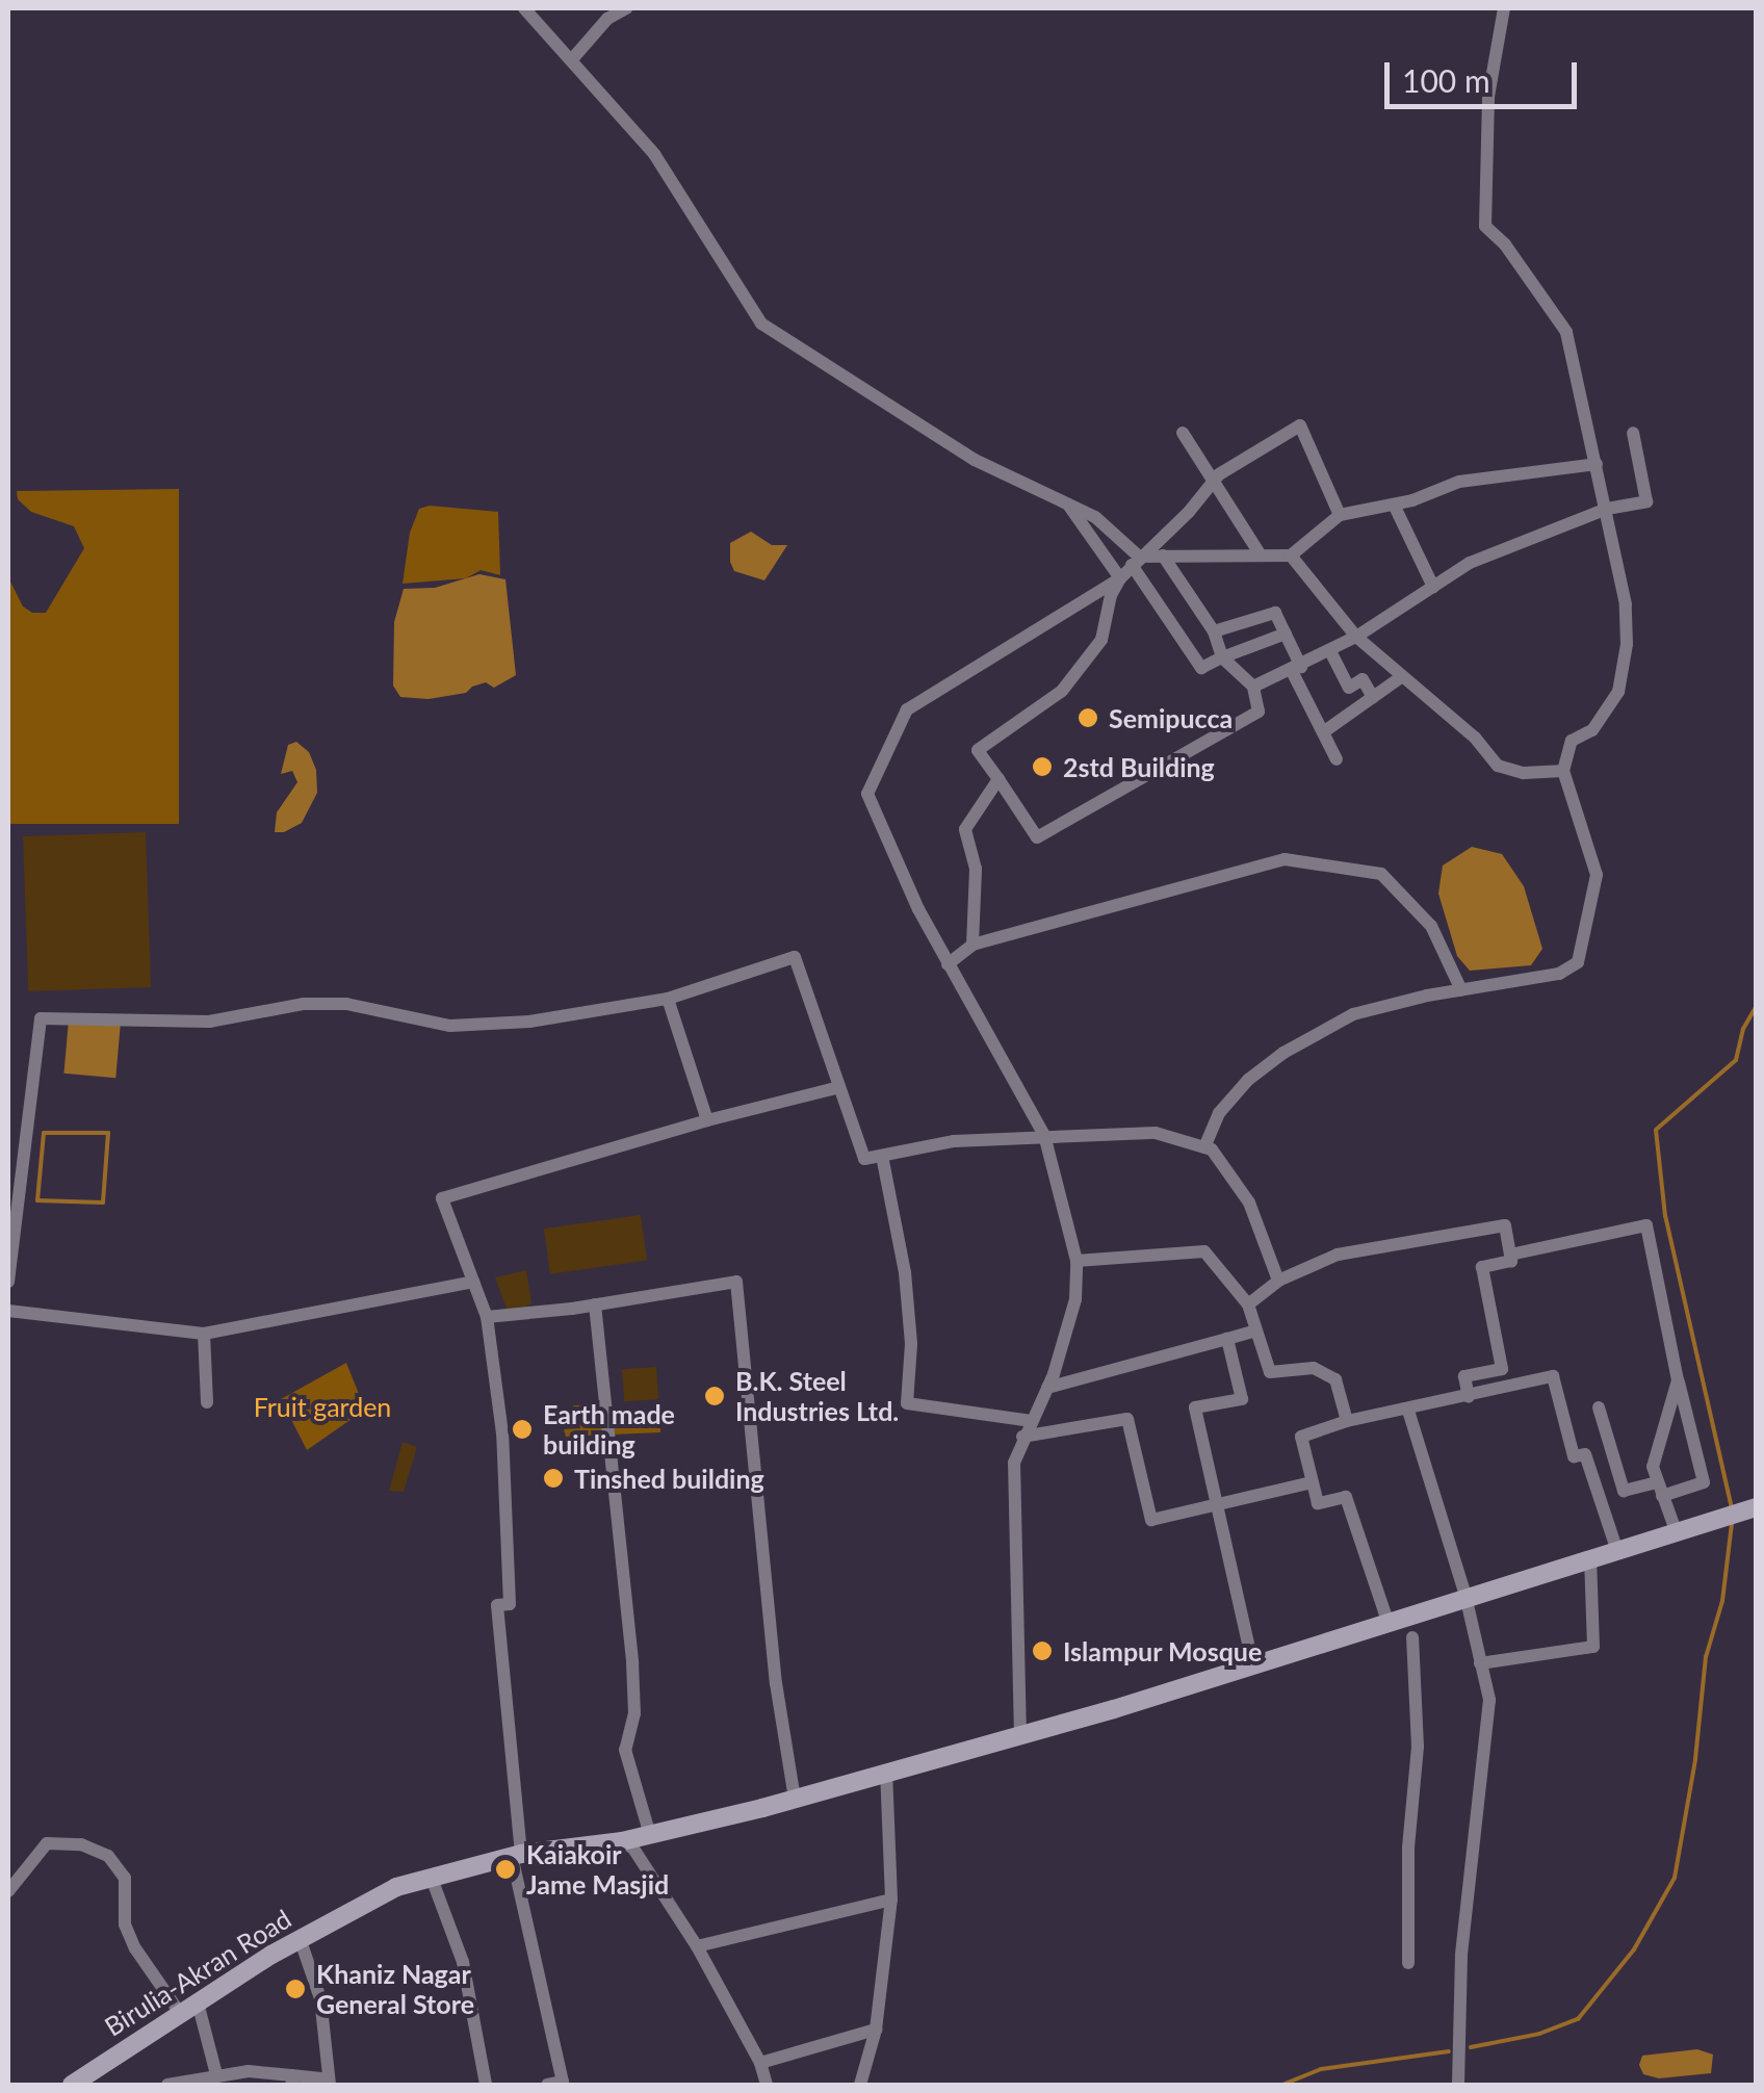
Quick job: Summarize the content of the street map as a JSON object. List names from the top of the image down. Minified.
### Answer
{"streets":{"street":["Birulia-Akran Road"]},"parks":["Fruit garden"],"places":["Semipucca","2std Building","B.K. Steel Industries Ltd.","Earth made building","Tinshed building","Islampur Mosque","Kaiakoir Jame Masjid","Khaniz Nagar General Store"],"scale_bar":"100 m"}
